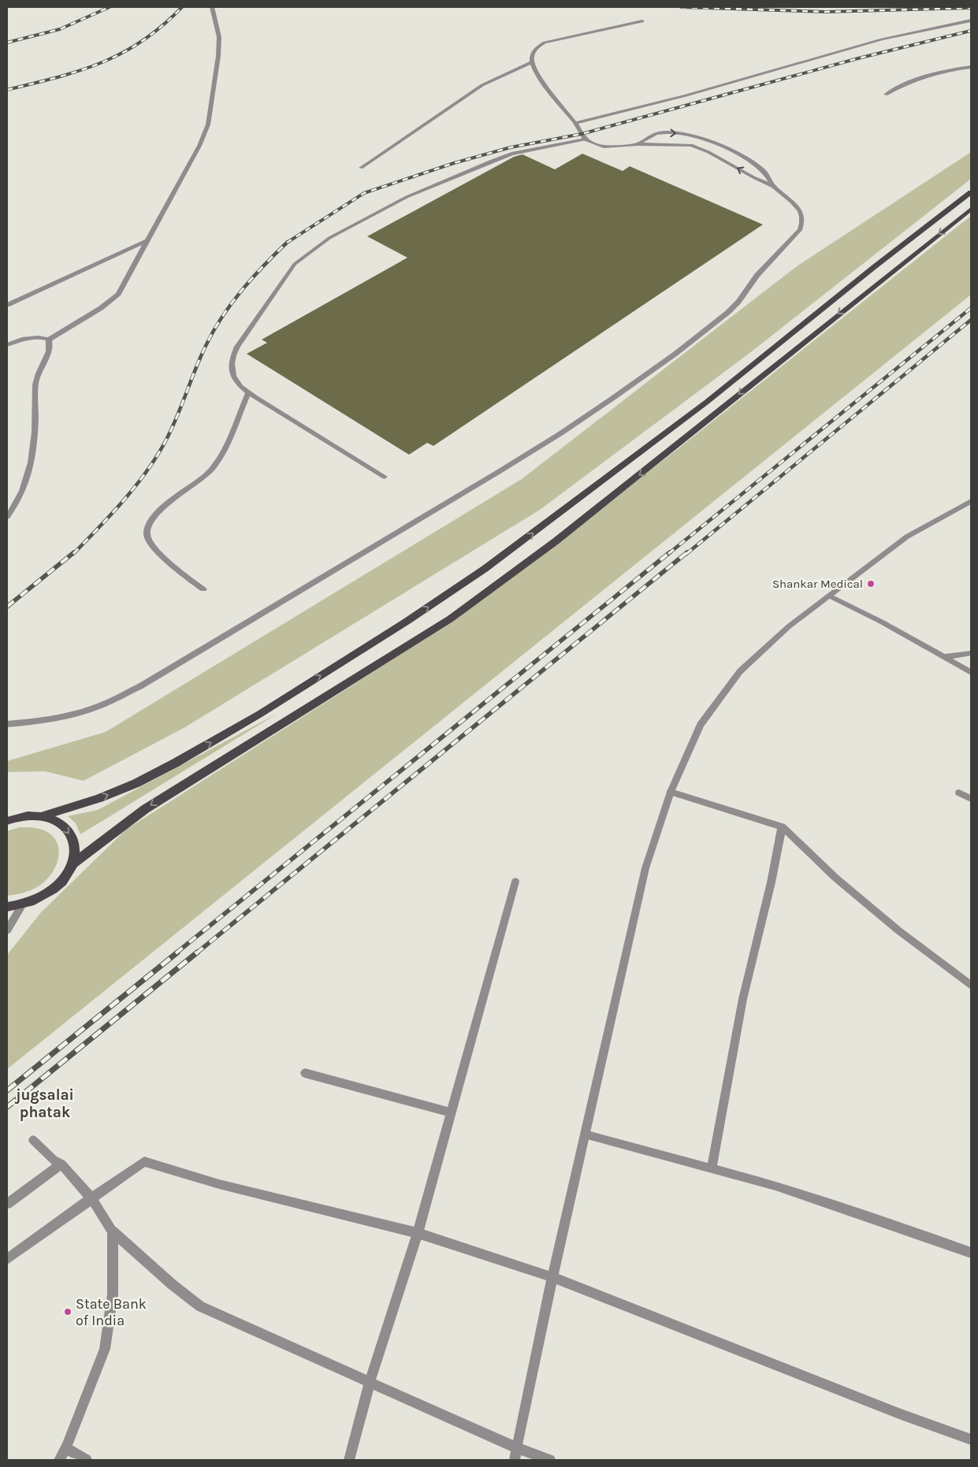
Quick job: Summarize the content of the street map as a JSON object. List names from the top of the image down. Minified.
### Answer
{"districts":["jugsalai phatak"],"places":["Shankar Medical","State Bank of India"]}
